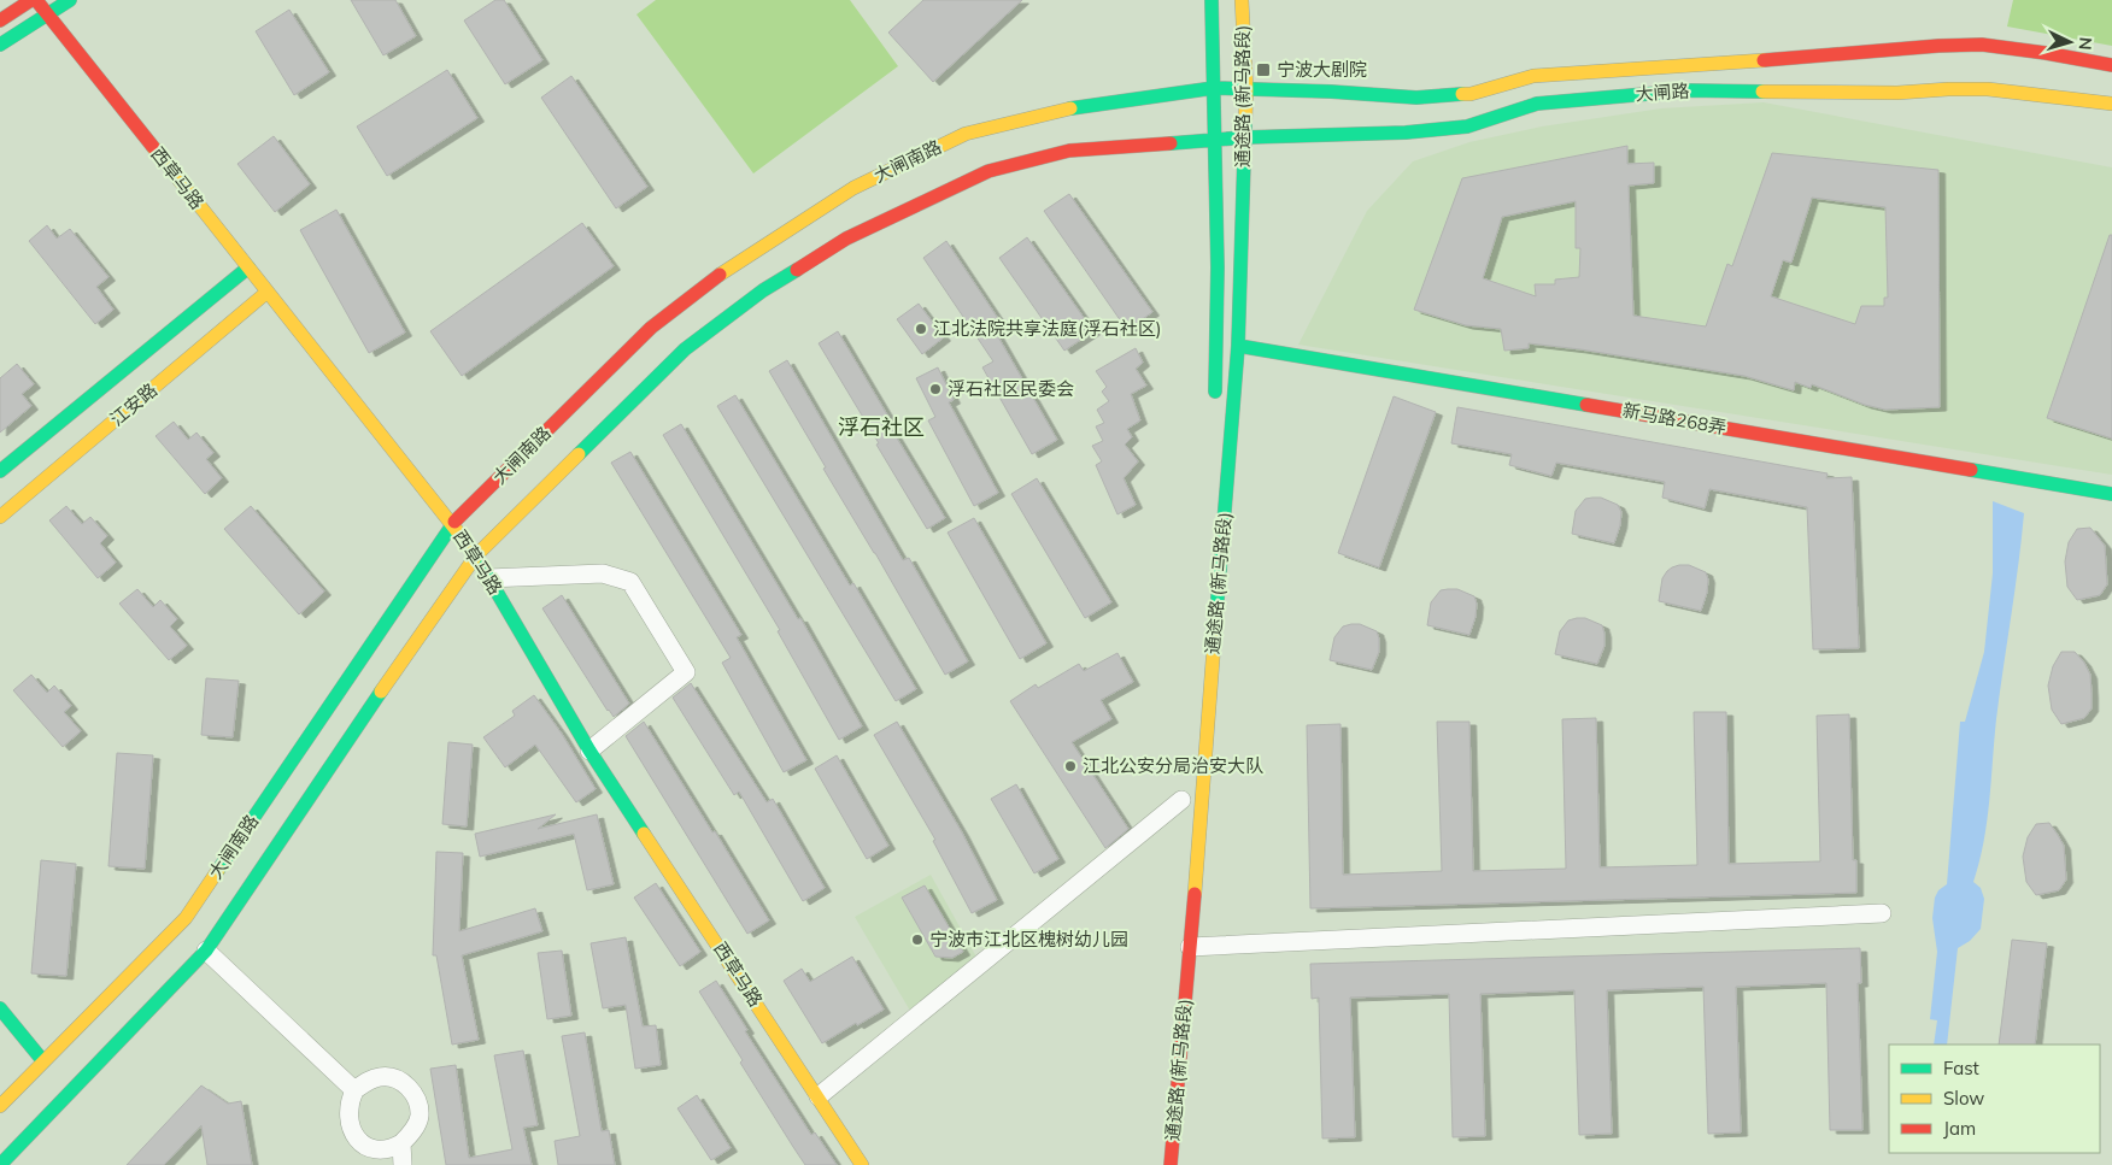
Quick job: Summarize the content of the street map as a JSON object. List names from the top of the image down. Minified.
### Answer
{"streets":{"main road":["大闸路","通途路 (新马路段)","大闸南路","西草马路","江安路","新马路268弄"]},"crossings":[["大闸路","通途路 (新马路段)"],["大闸路","大闸南路"],["通途路 (新马路段)","大闸南路"],["通途路 (新马路段)","新马路268弄"],["大闸南路","西草马路"],["西草马路","江安路"]],"districts":["浮石社区"],"places":{"transit":["宁波大剧院"],"other":["江北法院共享法庭(浮石社区)","浮石社区民委会","江北公安分局治安大队","宁波市江北区槐树幼儿园"]},"legend":["Fast","Slow","Jam"],"north":"right"}
